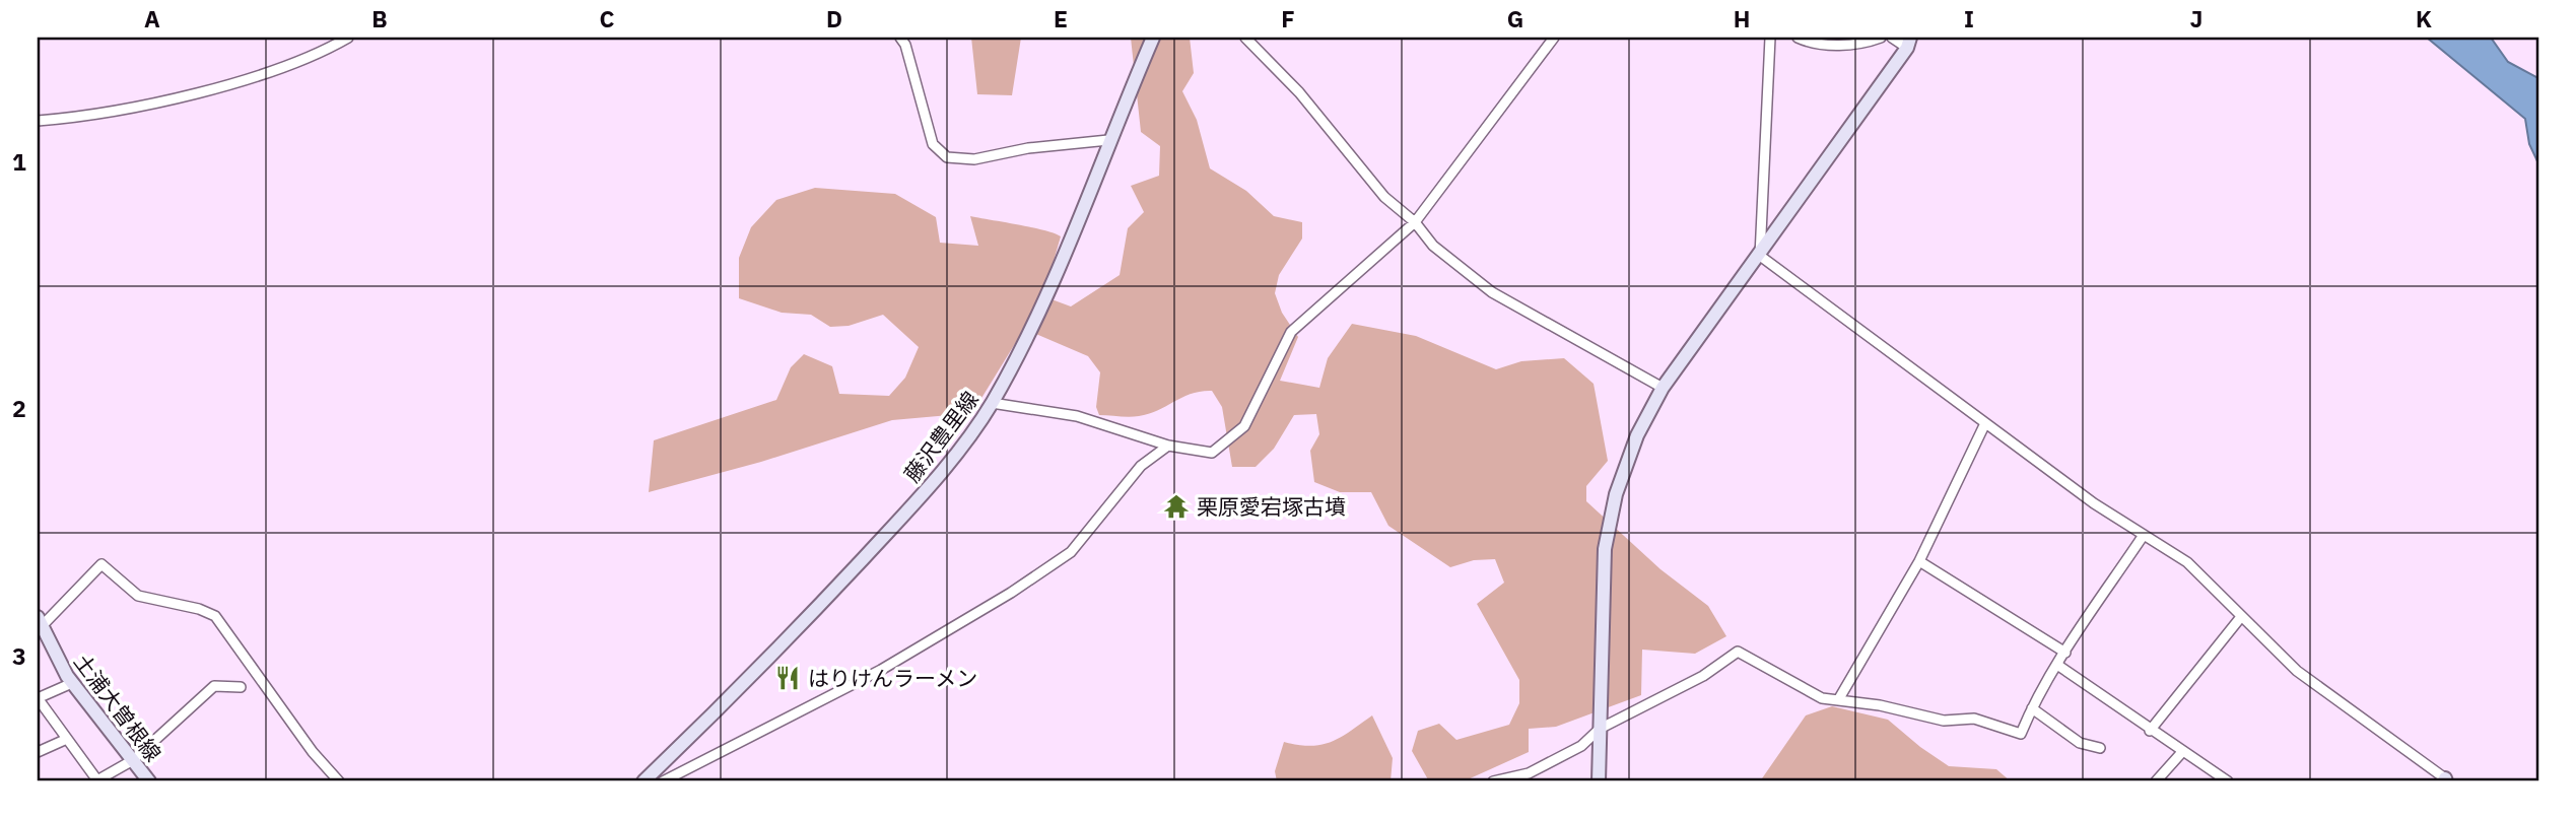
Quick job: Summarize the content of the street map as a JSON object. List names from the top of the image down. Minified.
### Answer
{"streets":{"main road":["藤沢豊里線","土浦大曽根線"]},"places":{"temple":["栗原愛宕塚古墳"],"restaurant":["はりけんラーメン"]},"grid":{"columns":["A","B","C","D","E","F","G","H","I","J","K"],"rows":["1","2","3"]}}
